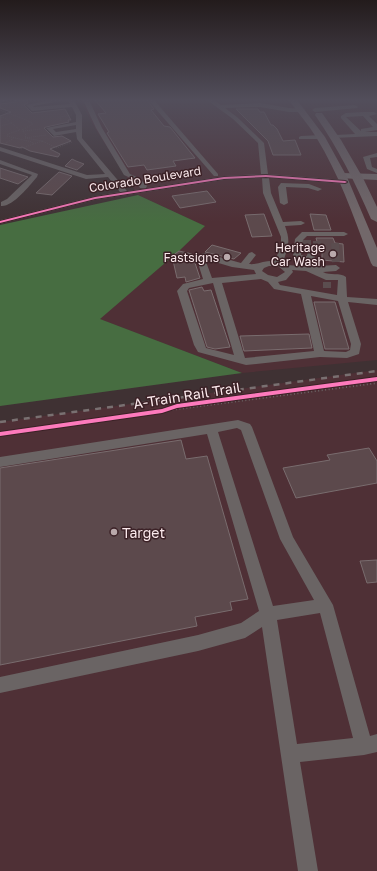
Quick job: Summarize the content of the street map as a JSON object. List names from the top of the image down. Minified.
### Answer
{"streets":{"main road":["Colorado Boulevard"],"cycle path":["A-Train Rail Trail"]},"places":["Heritage Car Wash","Fastsigns","Target"]}
